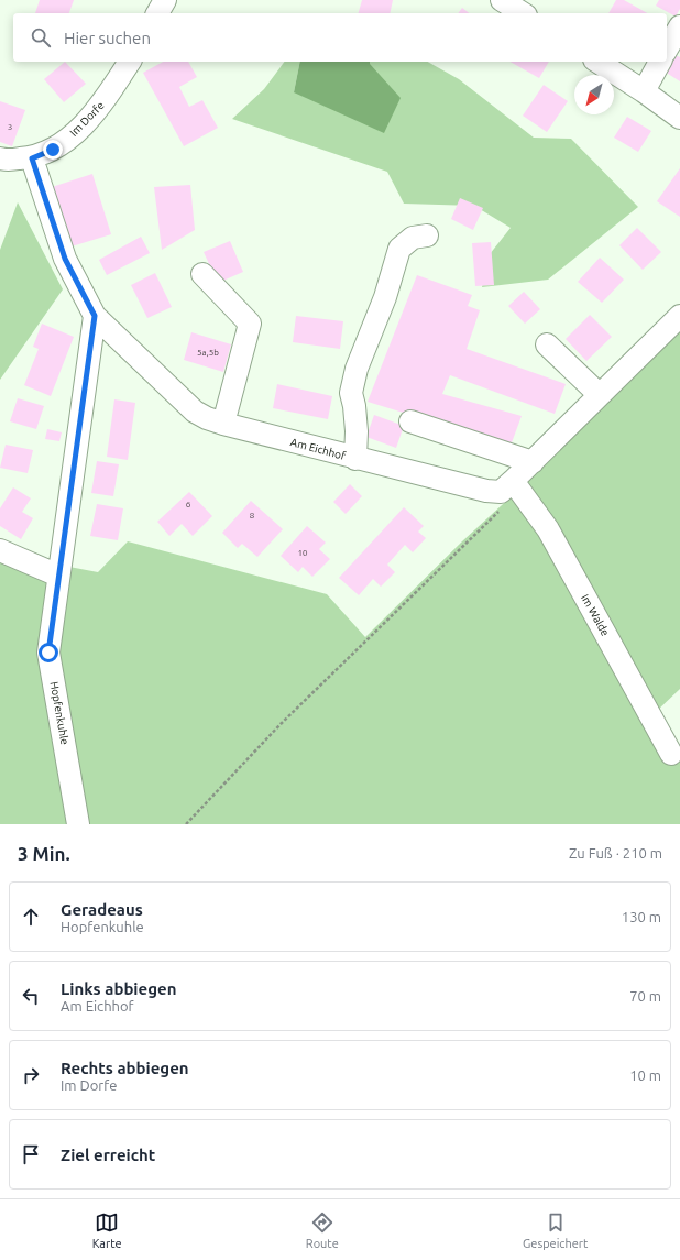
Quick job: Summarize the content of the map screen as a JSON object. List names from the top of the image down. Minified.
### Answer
{"streets":{"street":["Im Dorfe","Am Eichhof","Im Walde","Hopfenkuhle"]},"crossings":[["Im Dorfe","Am Eichhof"],["Am Eichhof","Im Walde"],["Am Eichhof","Hopfenkuhle"]],"house_numbers":["3","5a,5b","6","8","10"],"north":"bottom left","page":{"search":"Hier suchen","heading":["3 Min.","Zu Fuß · 210 m"],"list":[["Geradeaus","Hopfenkuhle","130 m"],["Links abbiegen","Am Eichhof","70 m"],["Rechts abbiegen","Im Dorfe","10 m"],"Ziel erreicht"],"nav":["Karte","Route","Gespeichert"]}}
